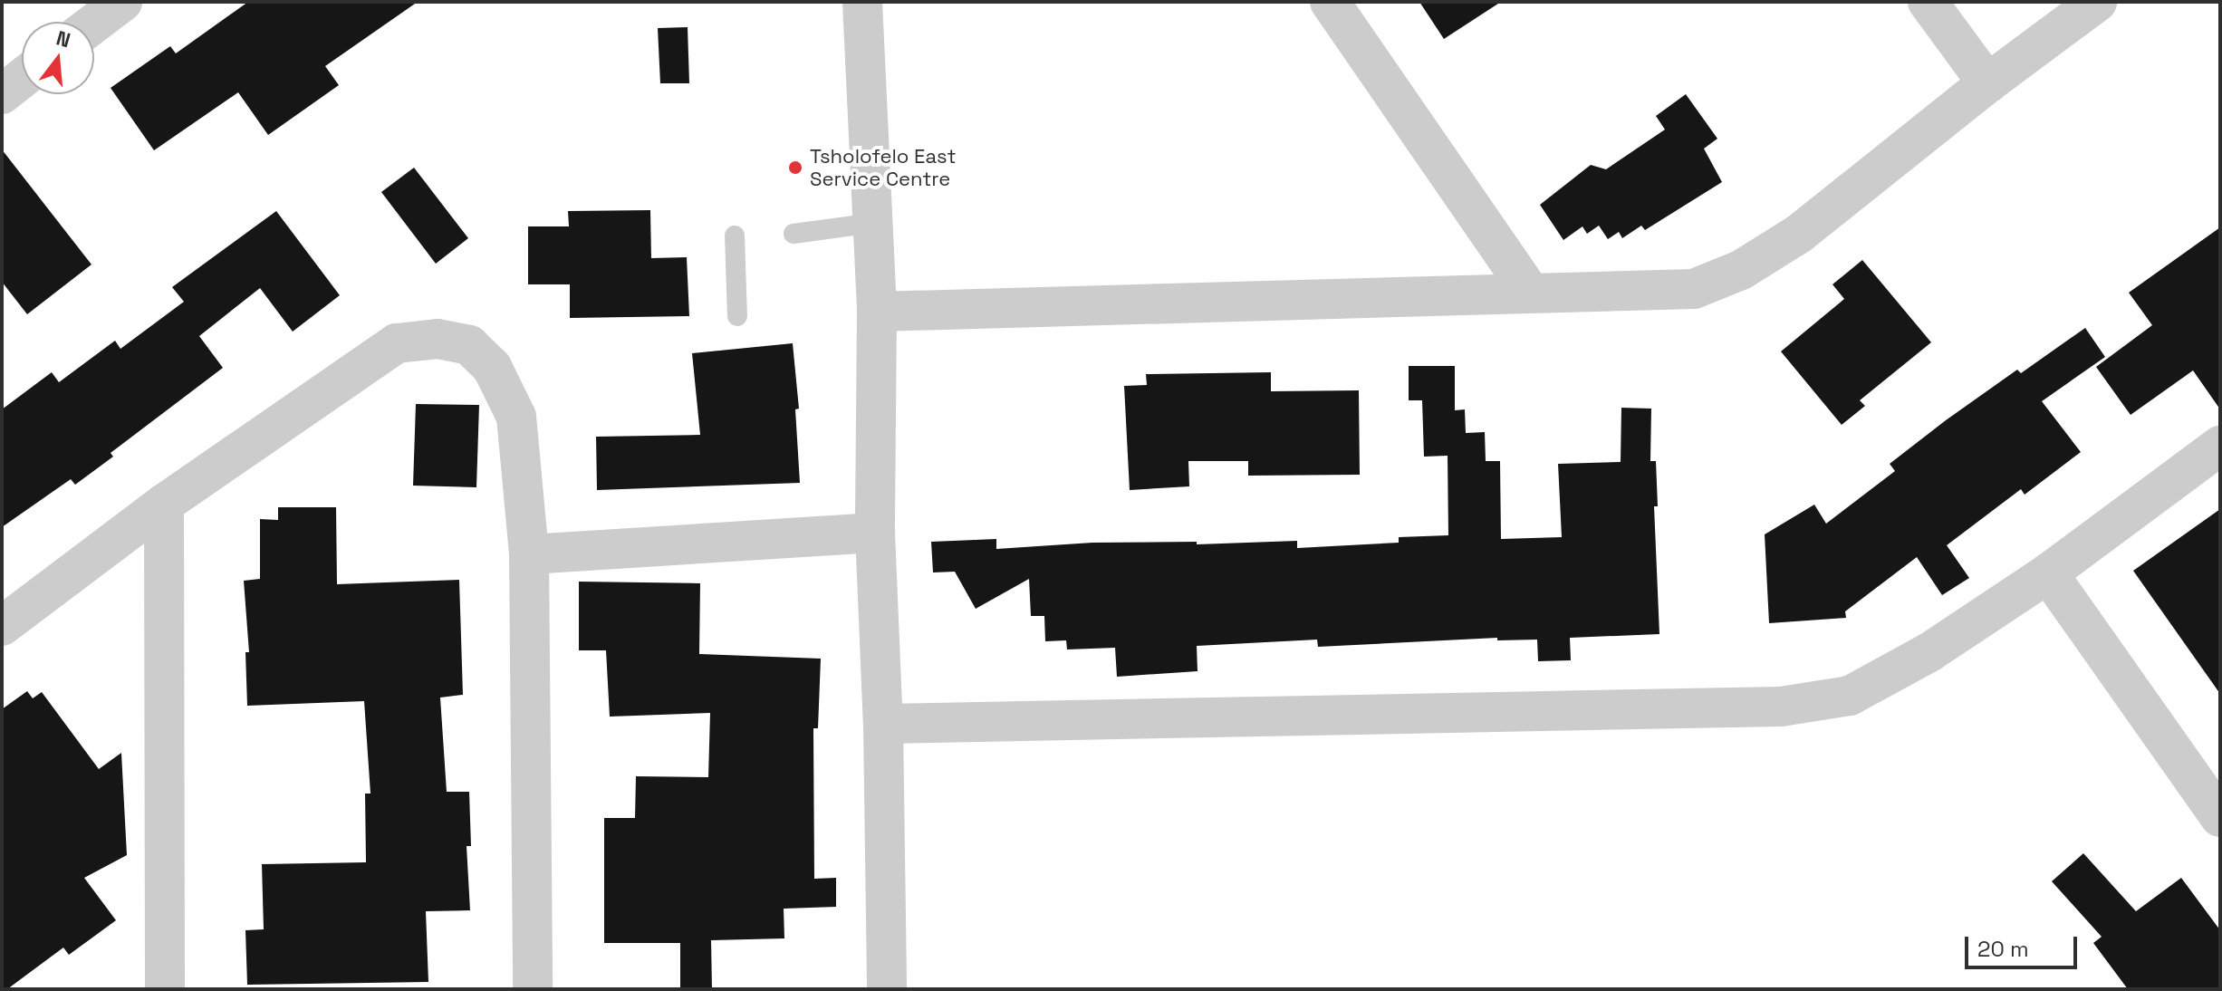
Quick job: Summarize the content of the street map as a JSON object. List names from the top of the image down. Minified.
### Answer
{"places":["Tsholofelo East Service Centre"],"scale_bar":"20 m","north":"top"}
